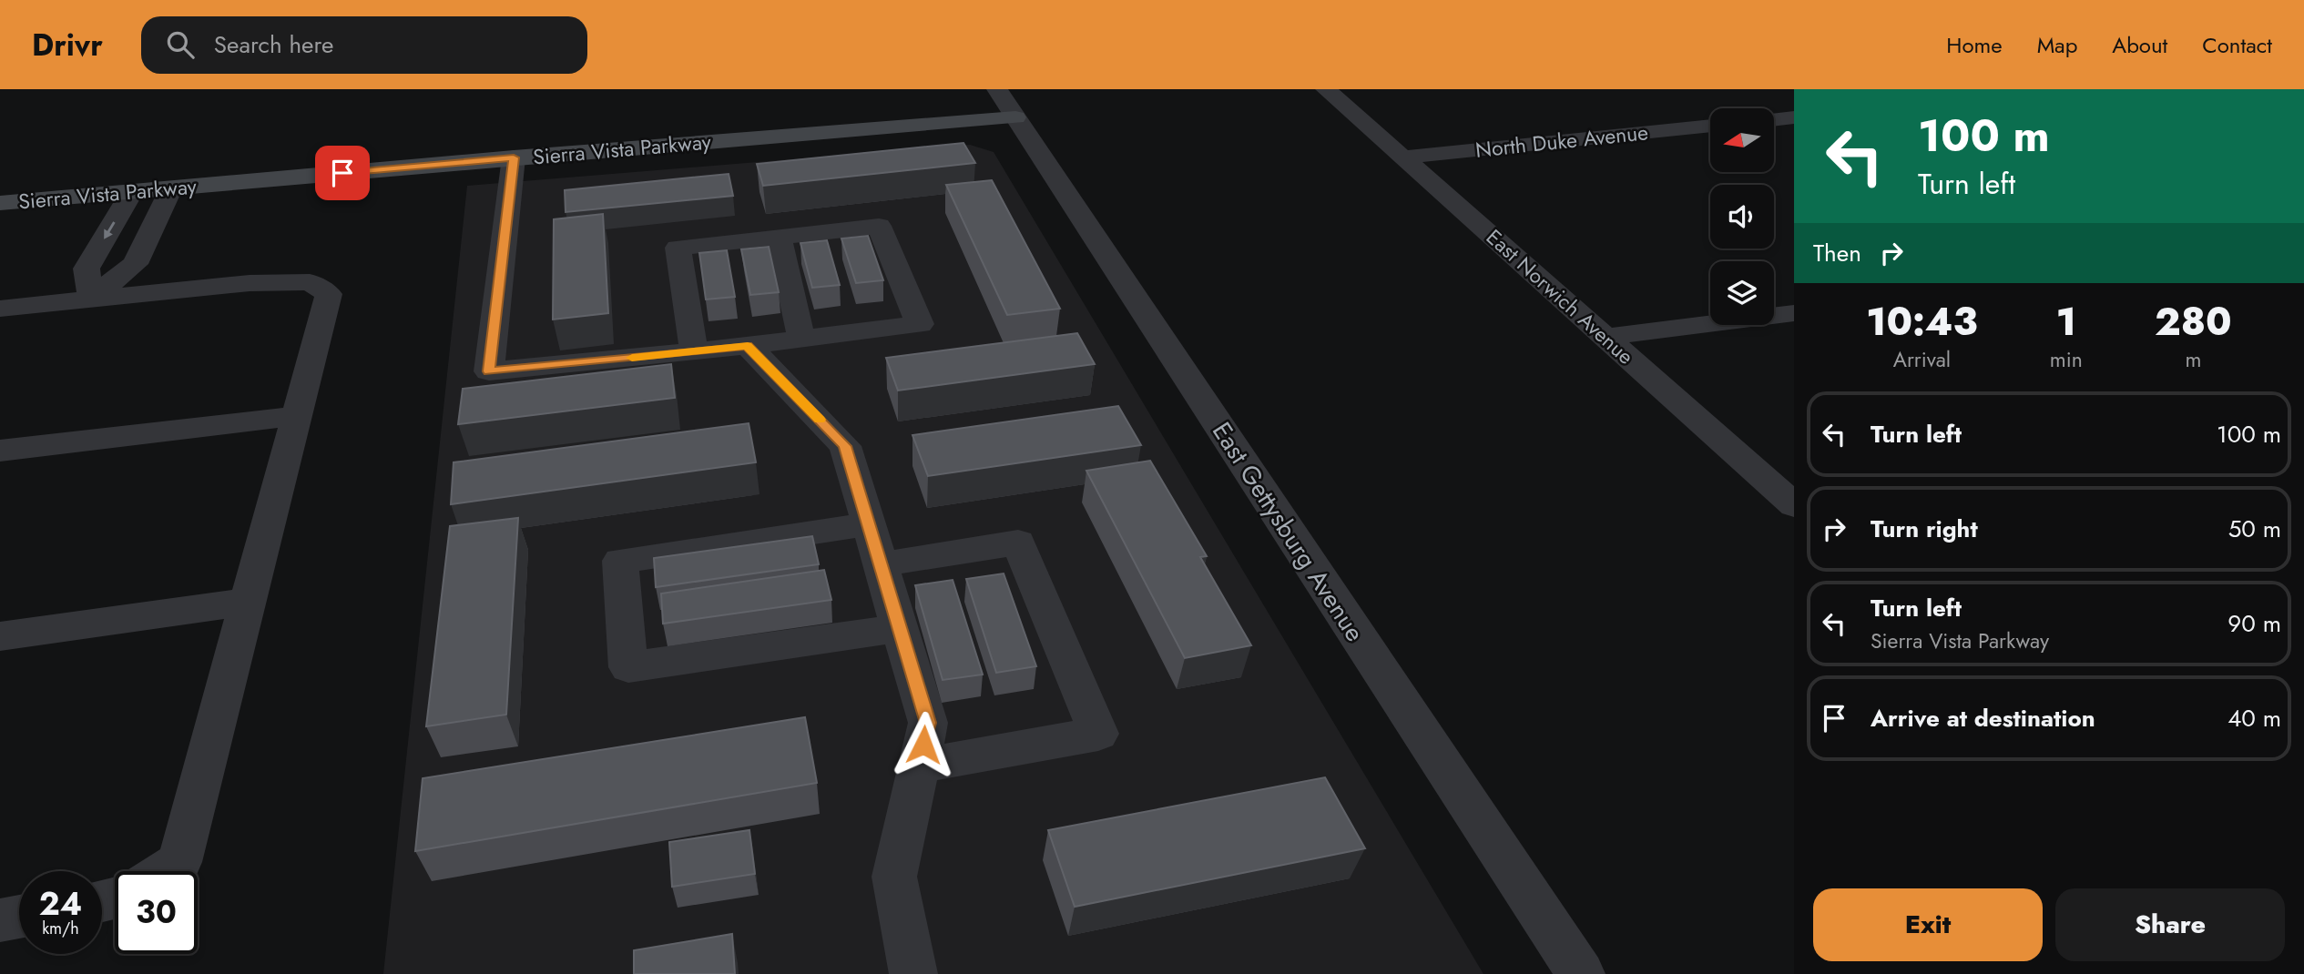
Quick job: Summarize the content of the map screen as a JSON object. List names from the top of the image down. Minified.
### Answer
{"streets":{"main road":["Sierra Vista Parkway"],"street":["North Duke Avenue","East Norwich Avenue","East Gettysburg Avenue"]},"crossings":[["North Duke Avenue","East Norwich Avenue"],["Sierra Vista Parkway","East Gettysburg Avenue"]],"north":"left","page":{"header":"Drivr","search":"Search here","nav":["Home","Map","About","Contact"],"turn":["100 m","Turn left"],"then":"Then","eta":["10:43","Arrival","1","min","280","m"],"list":[{"name":"Turn left","value":"100 m"},{"name":"Turn right","value":"50 m"},{"name":"Turn left","note":"Sierra Vista Parkway","value":"90 m"},{"name":"Arrive at destination","value":"40 m"}],"speed":"24 km/h","limit":"30","buttons":["Exit","Share"]}}
